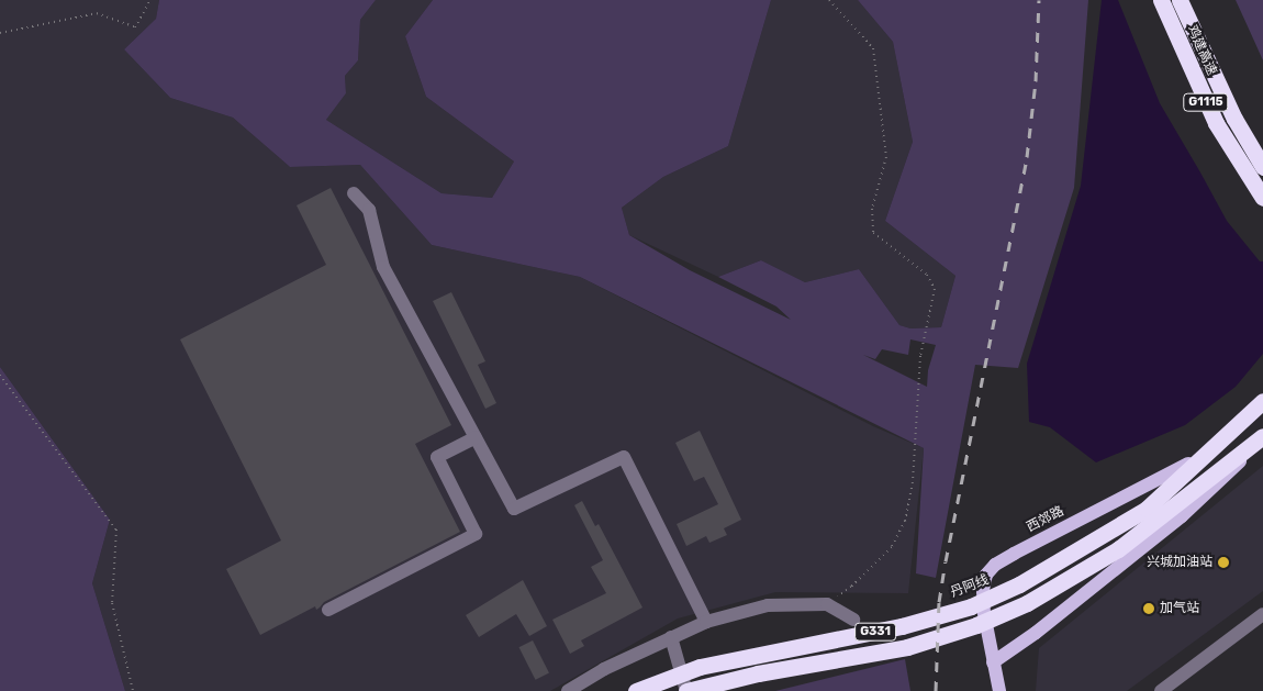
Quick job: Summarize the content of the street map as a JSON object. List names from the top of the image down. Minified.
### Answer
{"streets":{"highway":["鸡建高速","G1115","丹阿线","G331"],"main road":["西郊路"]},"crossings":[["西郊路","丹阿线"]],"places":["兴城加油站","加气站"]}
